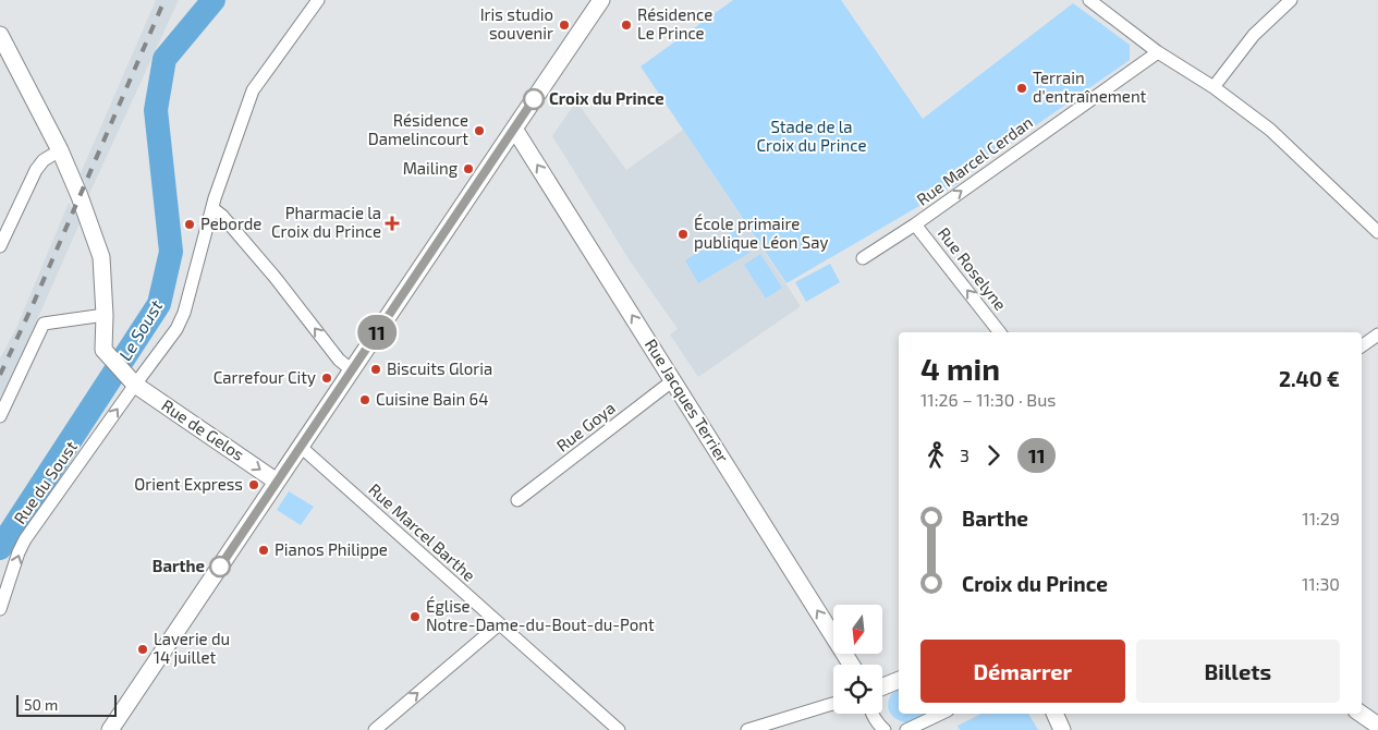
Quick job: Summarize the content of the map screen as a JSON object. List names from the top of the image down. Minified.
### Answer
{"streets":{"street":["Rue Marcel Cerdan","Rue Roselyne","Rue Jacques Terrier","Rue Goya","Rue de Gelos","Rue du Soust","Rue Marcel Barthe"]},"crossings":[["Rue Marcel Cerdan","Rue Roselyne"],["Rue Jacques Terrier","Rue Goya"],["Rue de Gelos","Rue du Soust"]],"one_way":["Rue Marcel Cerdan","Rue Roselyne","Rue Jacques Terrier","Rue du Soust"],"water":["Le Soust"],"parks":["Stade de la Croix du Prince"],"places":{"other":["Iris studio souvenir","Résidence Le Prince","Terrain d'entraînement","Croix du Prince","Résidence Damelincourt","Mailing","Peborde","École primaire publique Léon Say","Biscuits Gloria","Carrefour City","Cuisine Bain 64","Orient Express","Pianos Philippe","Barthe","Église Notre-Dame-du-Bout-du-Pont","Laverie du 14 juillet"],"health":["Pharmacie la Croix du Prince"]},"lines":["bus line 11"],"scale_bar":"50 m","north":"bottom","page":{"on_map":"11","heading":["4 min","11:26 – 11:30 · Bus","2.40 €"],"legs":["3","11"],"list":[{"name":"Barthe","value":"11:29"},{"name":"Croix du Prince","value":"11:30"}],"buttons":["Démarrer","Billets"],"scale":"50 m"}}
